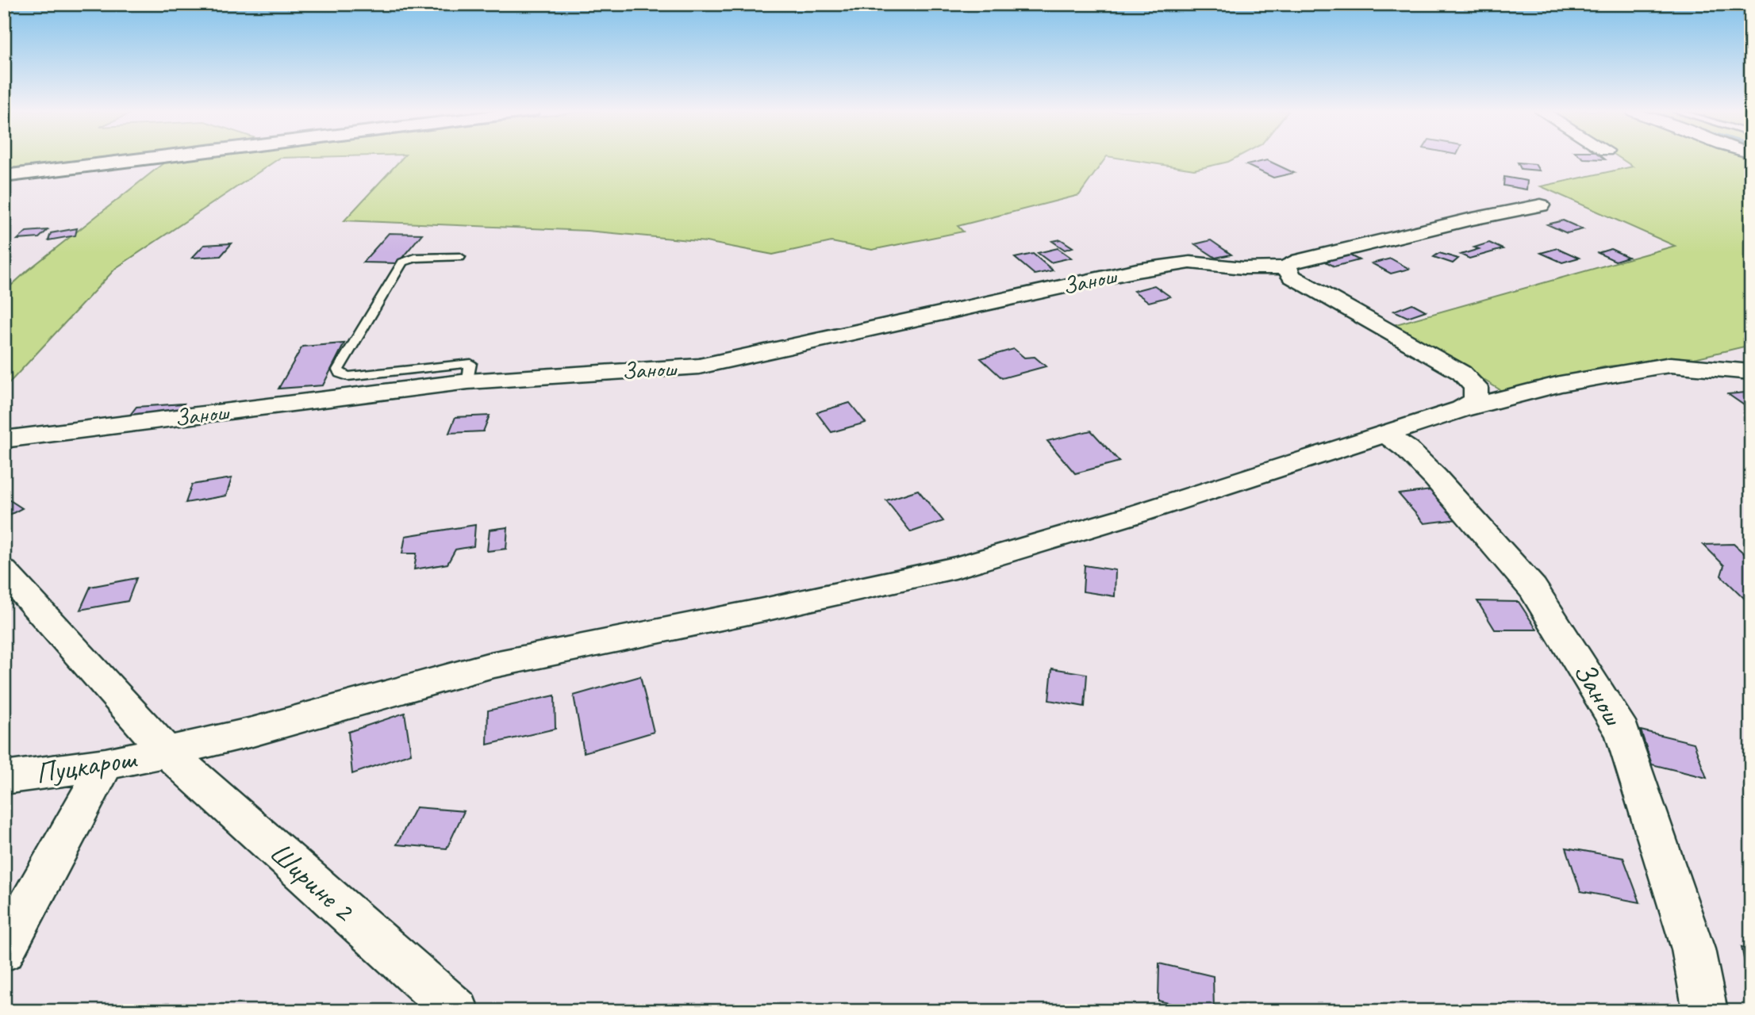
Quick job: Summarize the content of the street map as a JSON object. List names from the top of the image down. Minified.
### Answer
{"streets":{"street":["Занош","Пуцкарош","Ширине 2"]},"crossings":[["Пуцкарош","Ширине 2"]]}
